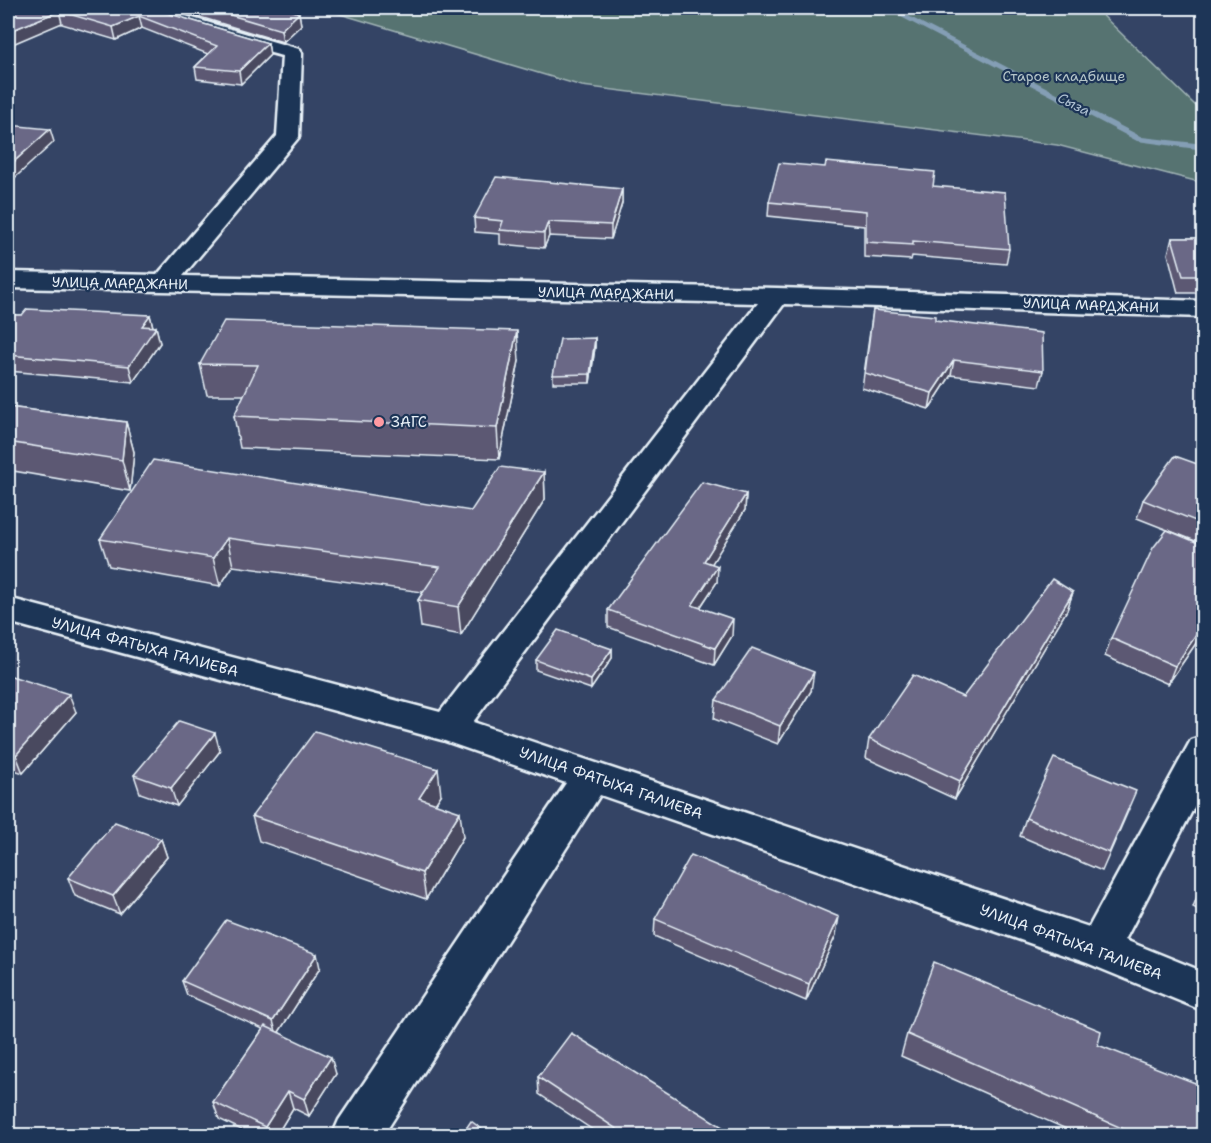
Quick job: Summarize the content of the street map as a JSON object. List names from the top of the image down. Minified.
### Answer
{"streets":{"street":["УЛИЦА МАРДЖАНИ","УЛИЦА ФАТЫХА ГАЛИЕВА"]},"water":["Сыза"],"parks":["Старое кладбище"],"places":["ЗАГС"]}
